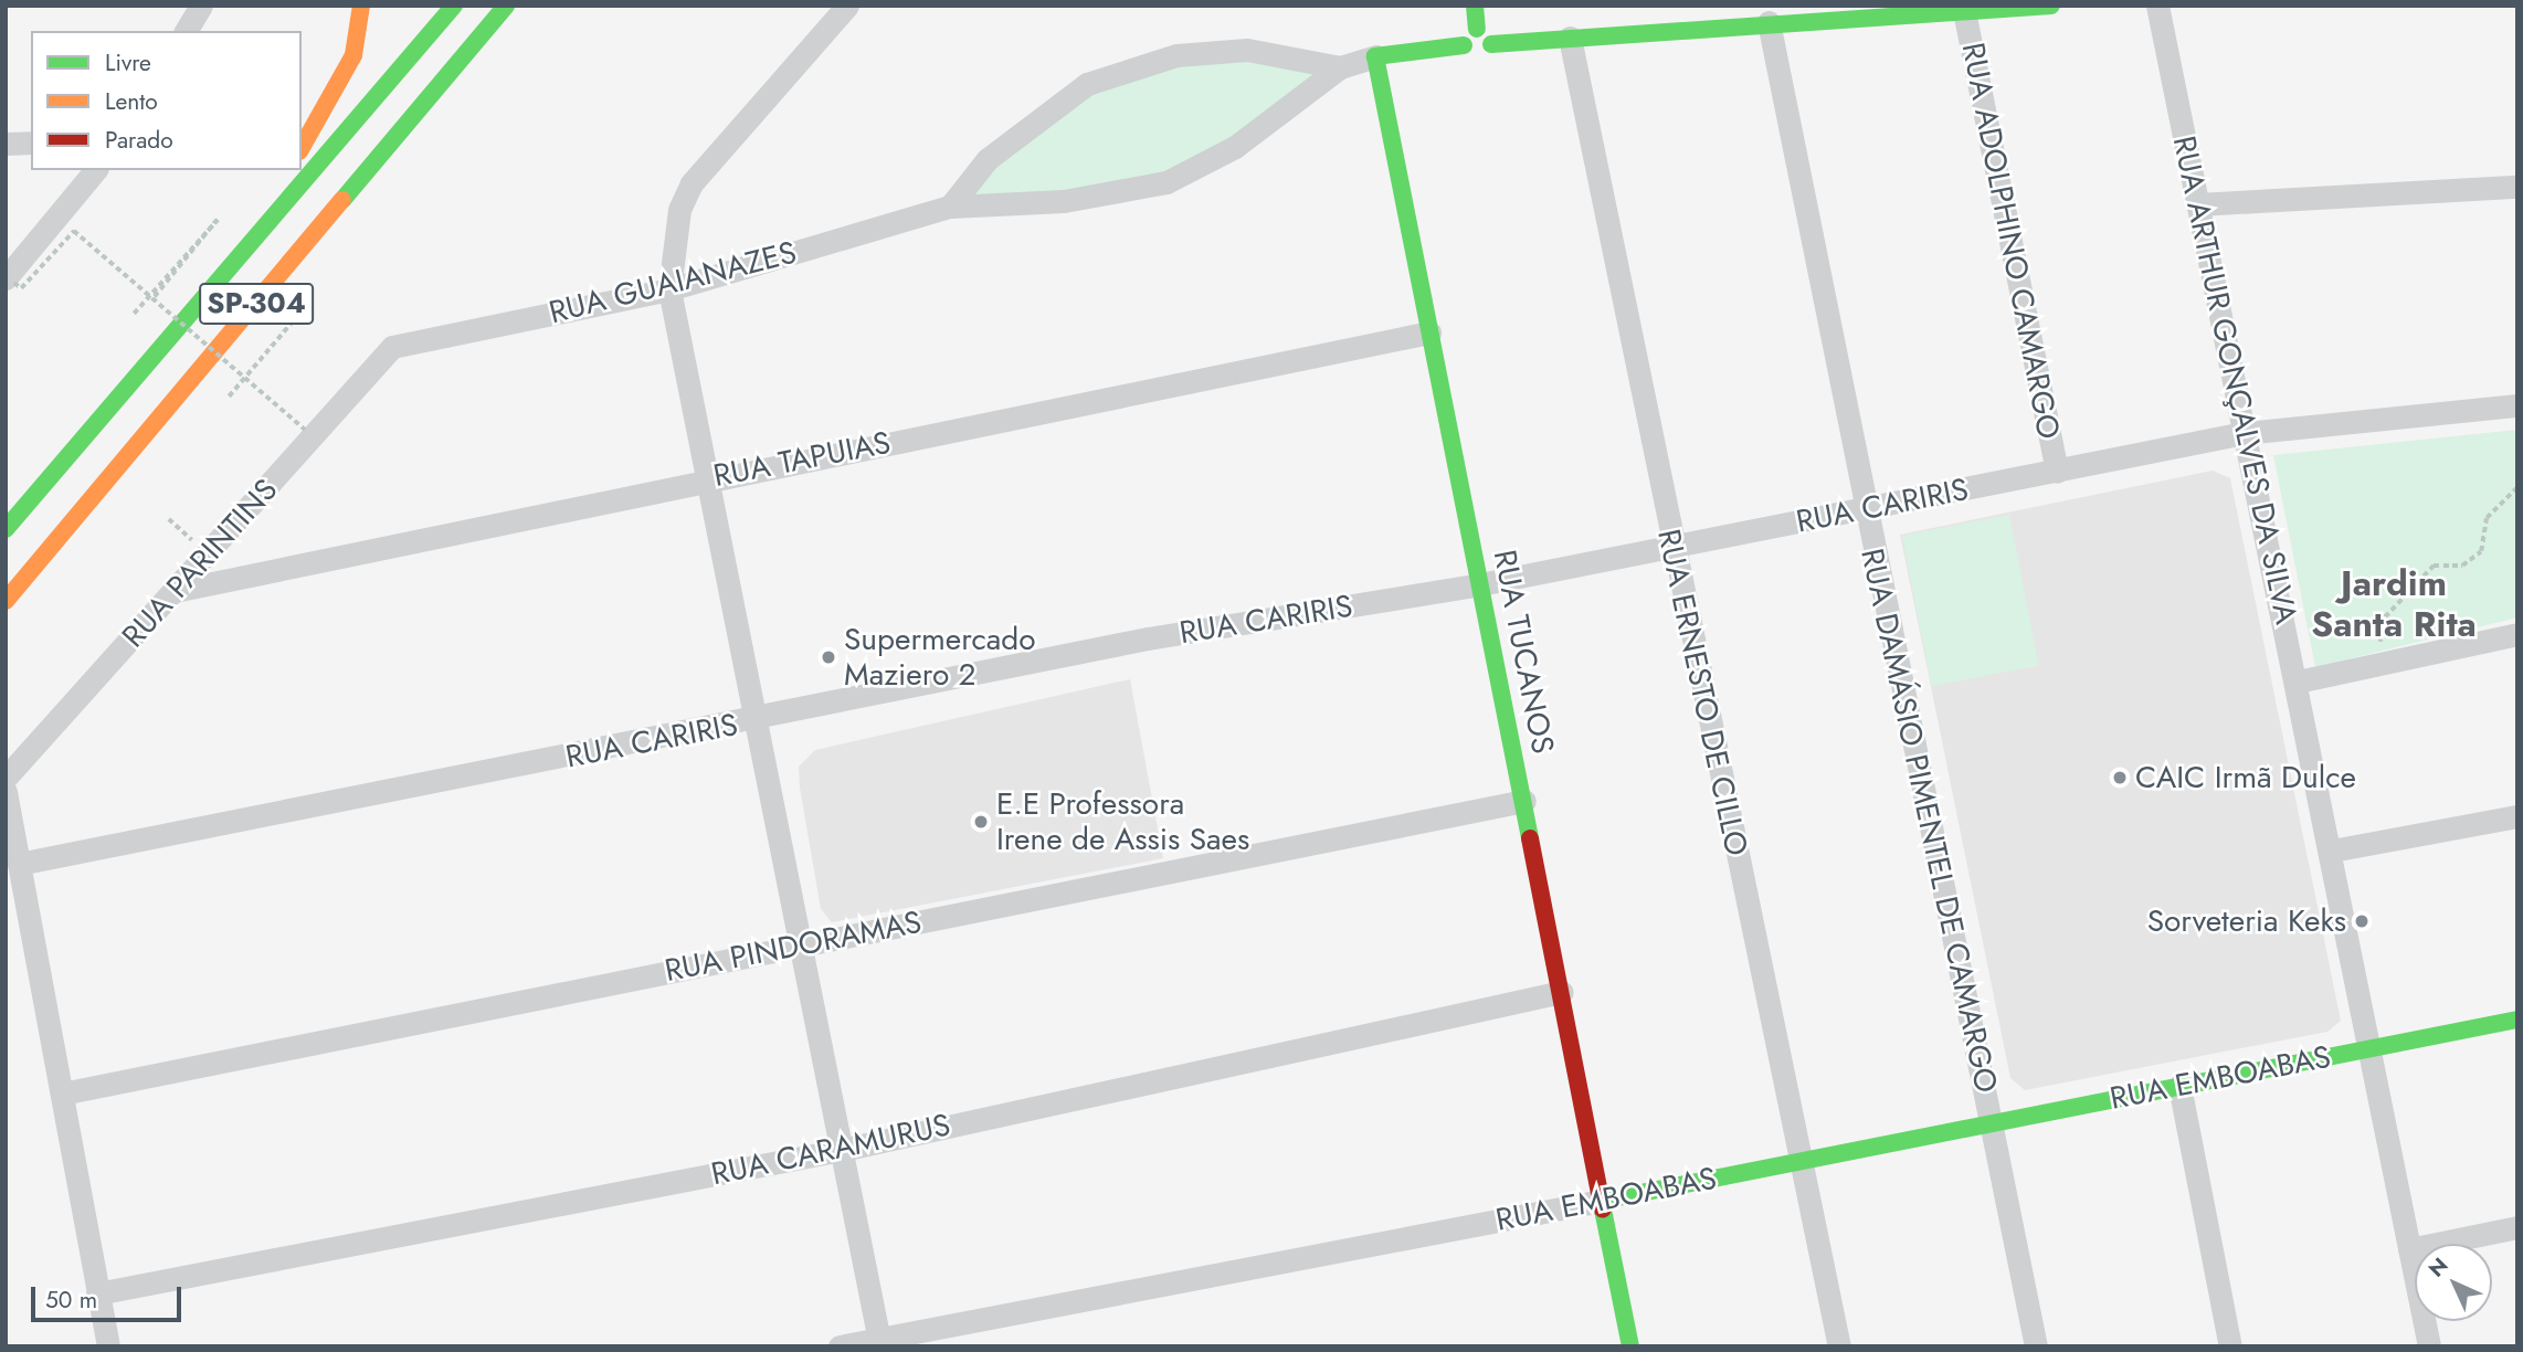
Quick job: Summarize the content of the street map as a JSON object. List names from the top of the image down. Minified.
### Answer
{"streets":{"main road":["SP-304","RUA TUCANOS","RUA EMBOABAS"],"street":["RUA ADOLPHINO CAMARGO","RUA GUAIANAZES","RUA ARTHUR GONÇALVES DA SILVA","RUA TAPUIAS","RUA CARIRIS","RUA PARINTINS","RUA ERNESTO DE CILLO","RUA DAMÁSIO PIMENTEL DE CAMARGO","RUA PINDORAMAS","RUA CARAMURUS"]},"crossings":[["RUA ADOLPHINO CAMARGO","RUA CARIRIS"],["RUA GUAIANAZES","RUA PARINTINS"],["RUA GUAIANAZES","RUA TUCANOS"],["RUA ARTHUR GONÇALVES DA SILVA","RUA CARIRIS"],["RUA ARTHUR GONÇALVES DA SILVA","RUA EMBOABAS"],["RUA TAPUIAS","RUA PARINTINS"],["RUA TAPUIAS","RUA TUCANOS"],["RUA CARIRIS","RUA TUCANOS"],["RUA CARIRIS","RUA ERNESTO DE CILLO"],["RUA CARIRIS","RUA DAMÁSIO PIMENTEL DE CAMARGO"],["RUA TUCANOS","RUA PINDORAMAS"],["RUA TUCANOS","RUA EMBOABAS"],["RUA TUCANOS","RUA CARAMURUS"],["RUA ERNESTO DE CILLO","RUA EMBOABAS"],["RUA DAMÁSIO PIMENTEL DE CAMARGO","RUA EMBOABAS"]],"districts":["Jardim Santa Rita"],"places":["Supermercado Maziero 2","CAIC Irmã Dulce","E.E Professora Irene de Assis Saes","Sorveteria Keks"],"legend":["Livre","Lento","Parado"],"scale_bar":"50 m","north":"top left"}
